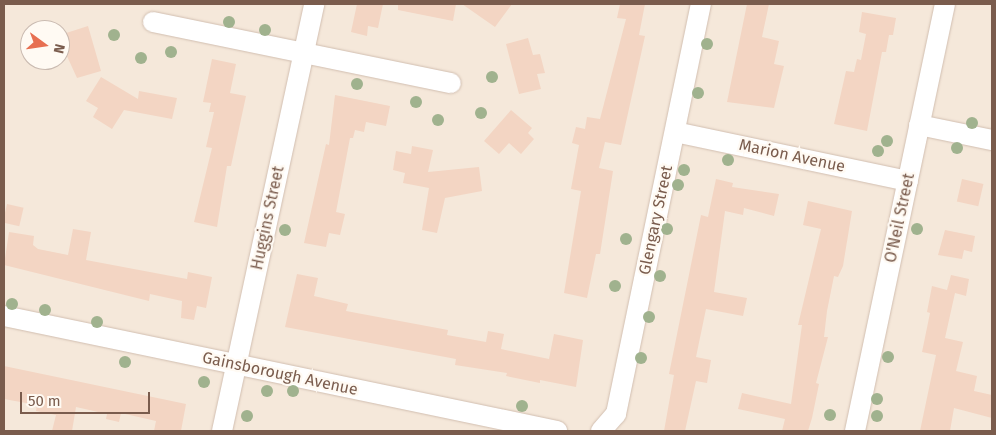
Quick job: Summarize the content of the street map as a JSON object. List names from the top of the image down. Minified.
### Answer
{"streets":{"street":["Marion Avenue","Huggins Street","O'Neil Street","Glengary Street","Gainsborough Avenue"]},"crossings":[["Marion Avenue","O'Neil Street"],["Marion Avenue","Glengary Street"],["Huggins Street","Gainsborough Avenue"]],"scale_bar":"50 m","north":"right"}
